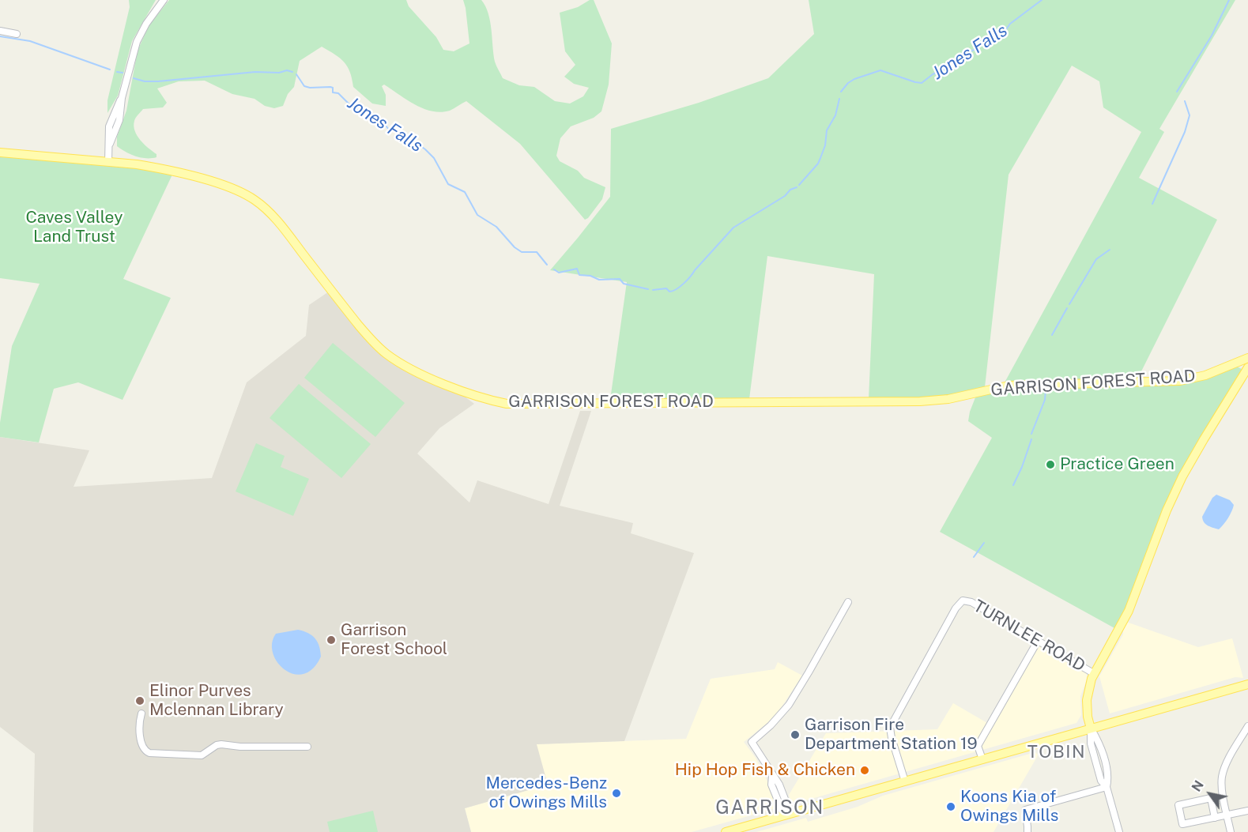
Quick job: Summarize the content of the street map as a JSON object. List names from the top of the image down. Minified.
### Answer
{"streets":{"main road":["GARRISON FOREST ROAD"],"street":["TURNLEE ROAD"]},"districts":["TOBIN","GARRISON"],"water":["Jones Falls"],"parks":["Caves Valley Land Trust"],"places":["Practice Green","Garrison Forest School","Elinor Purves Mclennan Library","Garrison Fire Department Station 19","Hip Hop Fish & Chicken","Mercedes-Benz of Owings Mills","Koons Kia of Owings Mills"],"north":"top left"}
